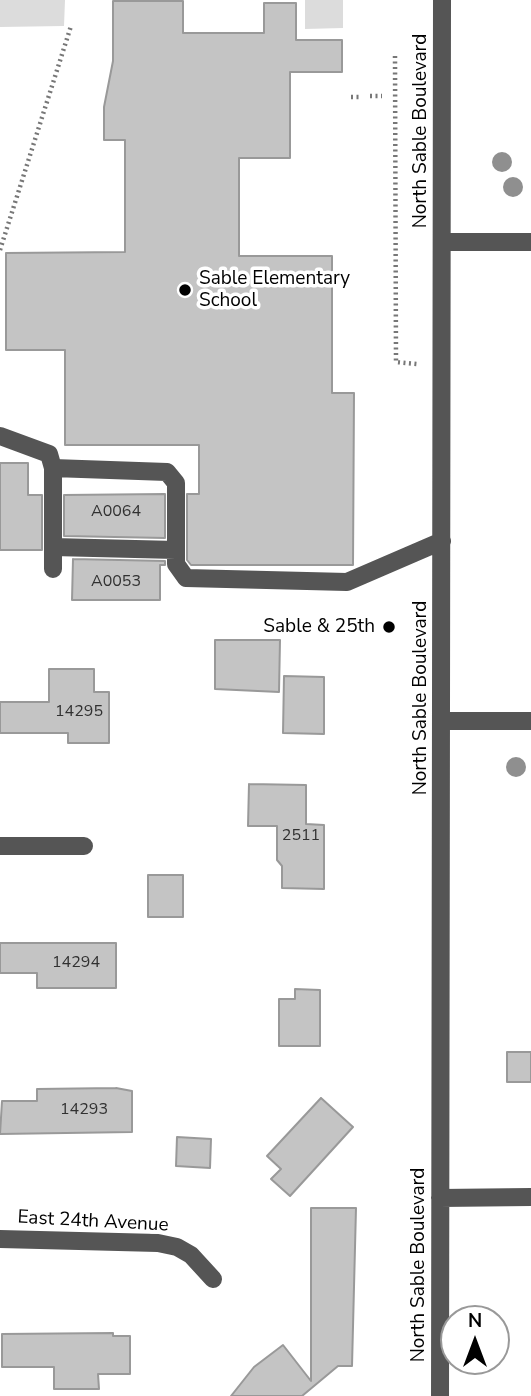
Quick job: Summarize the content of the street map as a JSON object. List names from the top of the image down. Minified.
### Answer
{"streets":{"street":["North Sable Boulevard","East 24th Avenue"]},"places":["Sable Elementary School","Sable & 25th"],"house_numbers":["A0064","A0053","14295","2511","14294","14293"],"north":"top"}
